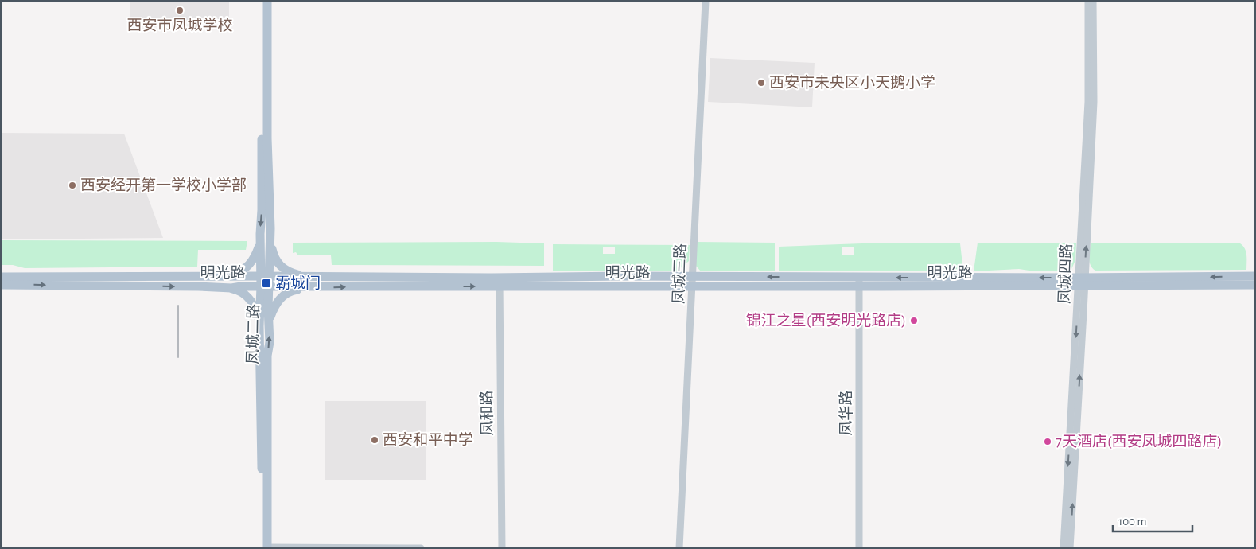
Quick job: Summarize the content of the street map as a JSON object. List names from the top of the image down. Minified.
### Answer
{"streets":{"main road":["明光路","凤城二路"],"street":["凤城三路","凤城四路","凤和路","凤华路"]},"crossings":[["明光路","凤城三路"],["明光路","凤城四路"],["明光路","凤城二路"],["明光路","凤和路"],["明光路","凤华路"]],"places":{"other":["西安市凤城学校","西安市未央区小天鹅小学","西安经开第一学校小学部","锦江之星(西安明光路店)","西安和平中学","7天酒店(西安凤城四路店)"],"transit":["霸城门"]},"scale_bar":"100 m"}
